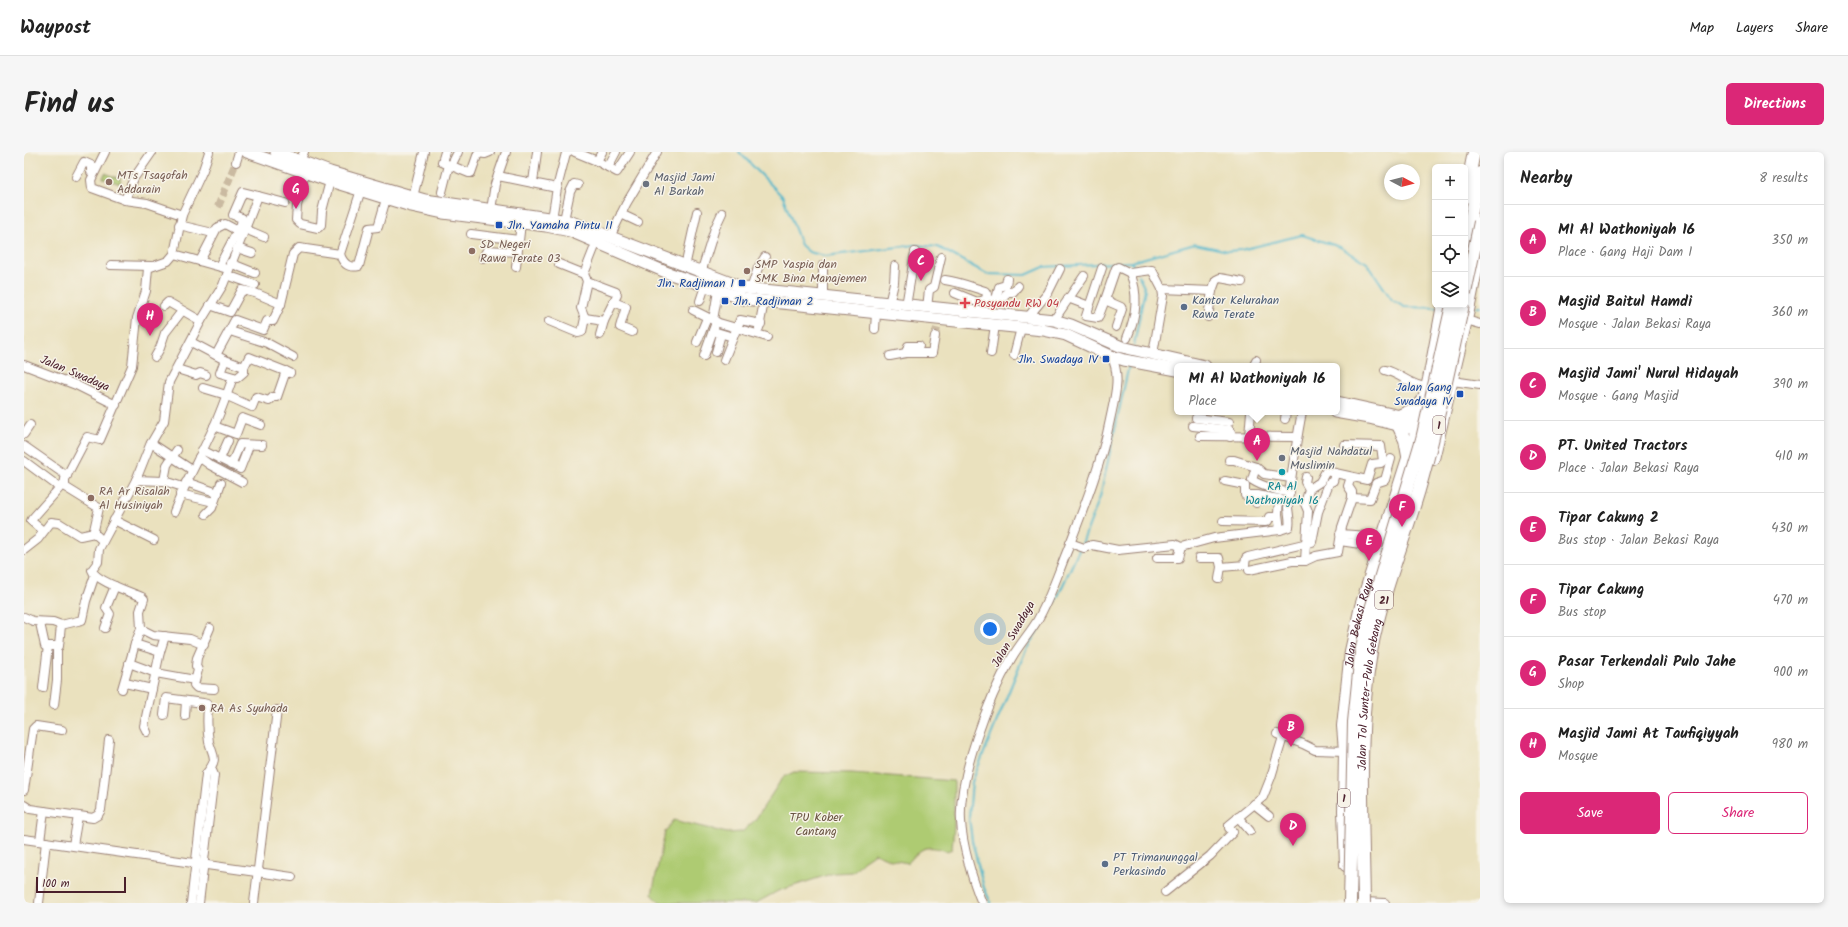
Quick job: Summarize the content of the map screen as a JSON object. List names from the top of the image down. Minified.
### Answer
{"streets":{"highway":["1","21","Jalan Bekasi Raya","Jalan Tol Sunter–Pulo Gebang"],"street":["Jalan Swadaya"]},"crossings":[["Jalan Bekasi Raya","Jalan Tol Sunter–Pulo Gebang"]],"parks":["TPU Kober Cantang"],"places":{"other":["MTs Tsaqofah Addarain","Masjid Jami Al Barkah","SD Negeri Rawa Terate 03","SMP Yaspia dan SMK Bina Manajemen","Kantor Kelurahan Rawa Terate","Masjid Nahdatul Muslimin","RA Al Wathoniyah 16","RA Ar Risalah Al Husiniyah","RA As Syuhada","PT Trimanunggal Perkasindo"],"transit":["Jln. Yamaha Pintu II","Jln. Radjiman 1","Jln. Radjiman 2","Jln. Swadaya IV","Jalan Gang Swadaya IV"],"health":["Posyandu RW 04"]},"scale_bar":"100 m","north":"right","page":{"header":"Waypost","nav":["Map","Layers","Share"],"title":"Find us","buttons":["Directions",["Save","Share"]],"heading":["Nearby","8 results"],"map_buttons":["+","−"],"pins":["G","C","H","A","F","E","B","D"],"list":[{"mark":"A","name":"MI Al Wathoniyah 16","note":"Place · Gang Haji Dam I","value":"350 m"},{"mark":"B","name":"Masjid Baitul Hamdi","note":"Mosque · Jalan Bekasi Raya","value":"360 m"},{"mark":"C","name":"Masjid Jami' Nurul Hidayah","note":"Mosque · Gang Masjid","value":"390 m"},{"mark":"D","name":"PT. United Tractors","note":"Place · Jalan Bekasi Raya","value":"410 m"},{"mark":"E","name":"Tipar Cakung 2","note":"Bus stop · Jalan Bekasi Raya","value":"430 m"},{"mark":"F","name":"Tipar Cakung","note":"Bus stop","value":"470 m"},{"mark":"G","name":"Pasar Terkendali Pulo Jahe","note":"Shop","value":"900 m"},{"mark":"H","name":"Masjid Jami At Taufiqiyyah","note":"Mosque","value":"980 m"}],"popup":["MI Al Wathoniyah 16","Place"],"scale":"100 m"}}
